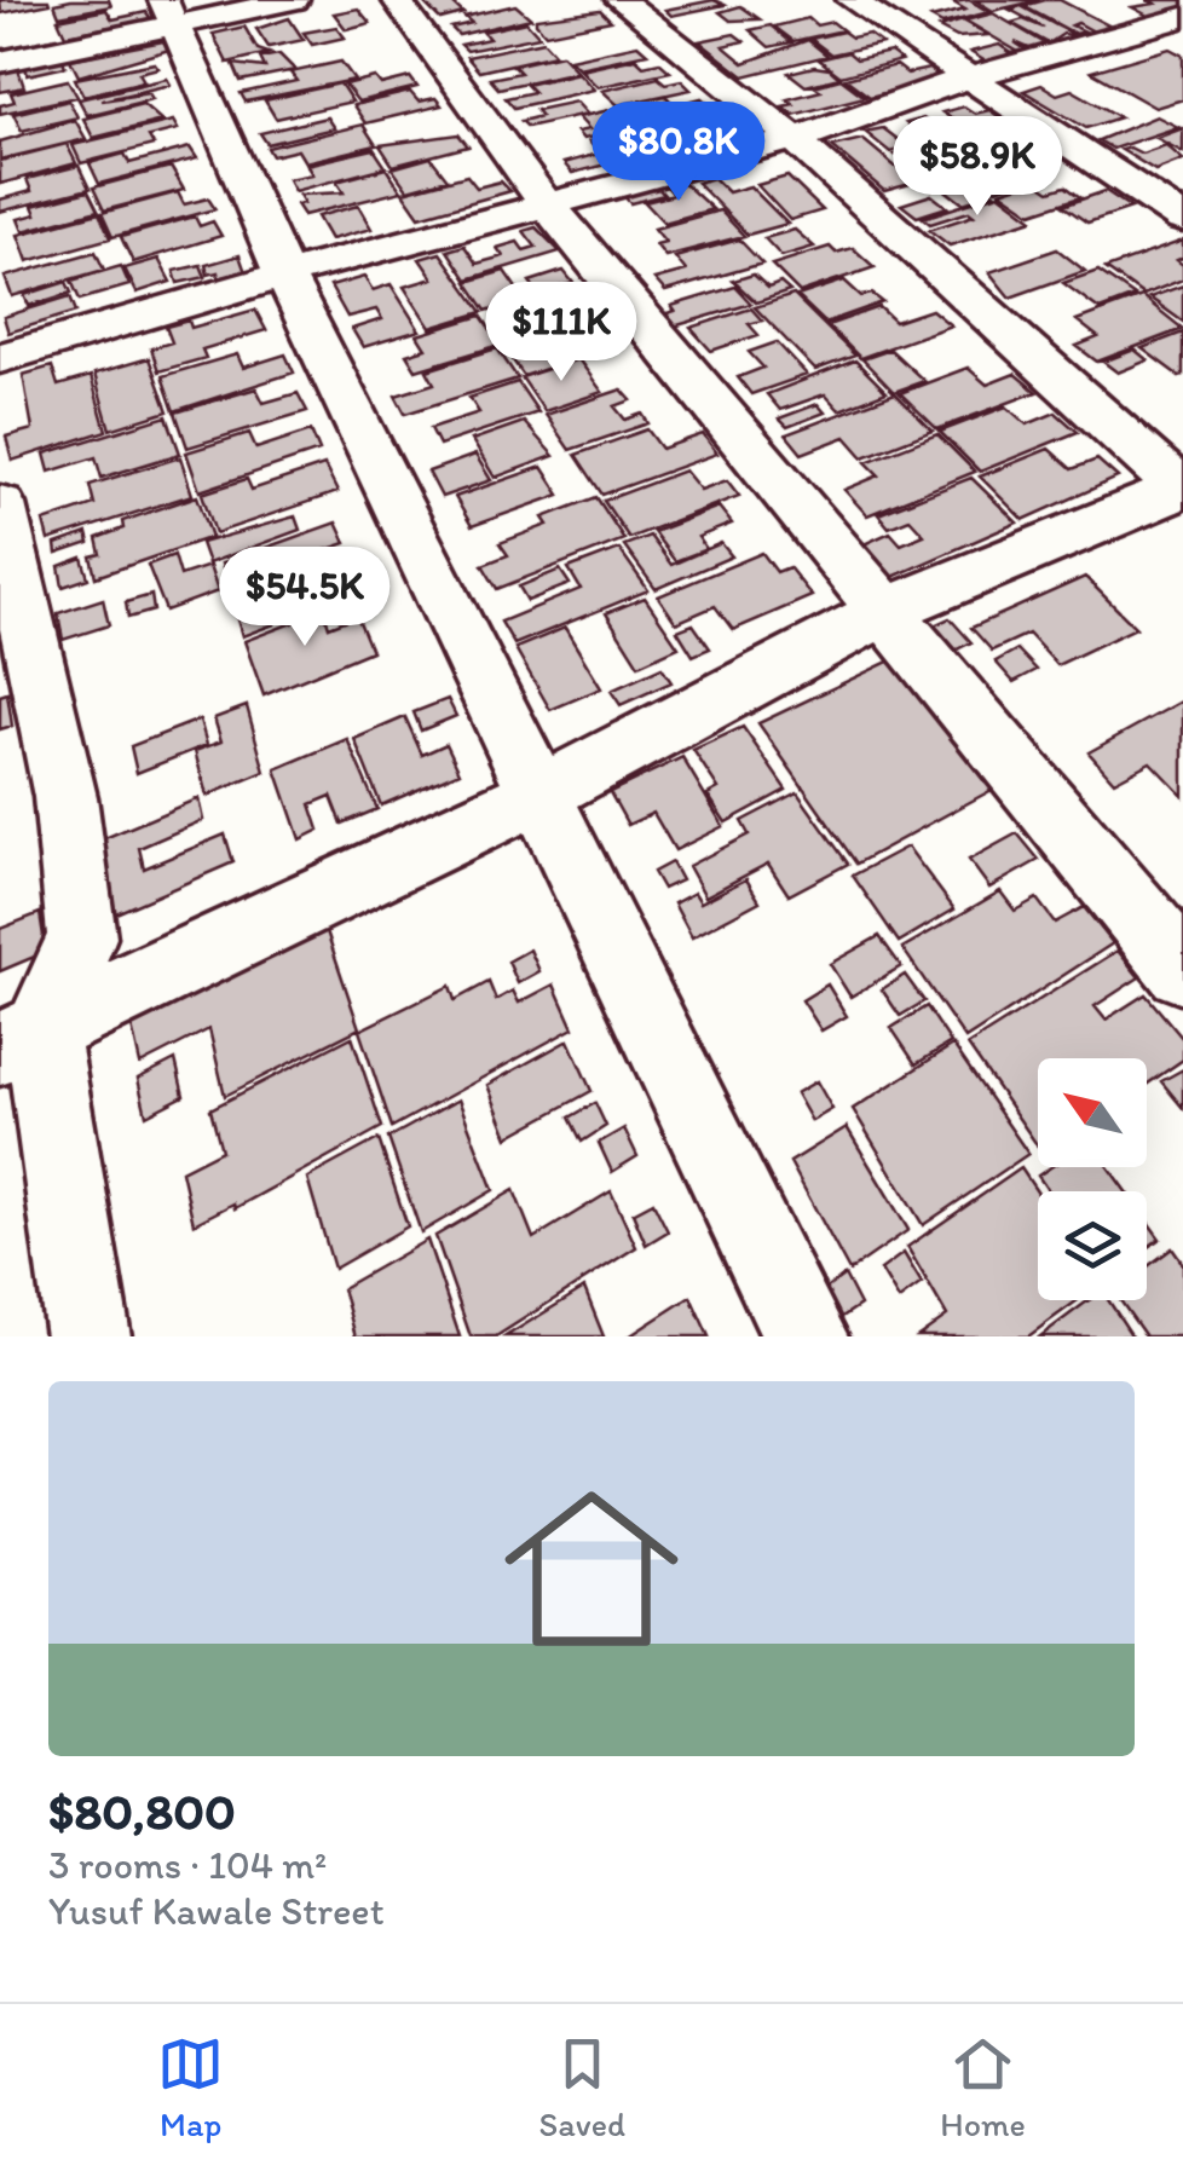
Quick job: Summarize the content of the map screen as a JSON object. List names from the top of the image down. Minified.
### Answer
{"north":"top left","page":{"price":["$80.8K","$58.9K","$111K","$54.5K"],"list":[{"name":"$80,800","note":"3 rooms · 104 m² · Yusuf Kawale Street"}],"tabs":["Map","Saved","Home"]}}
